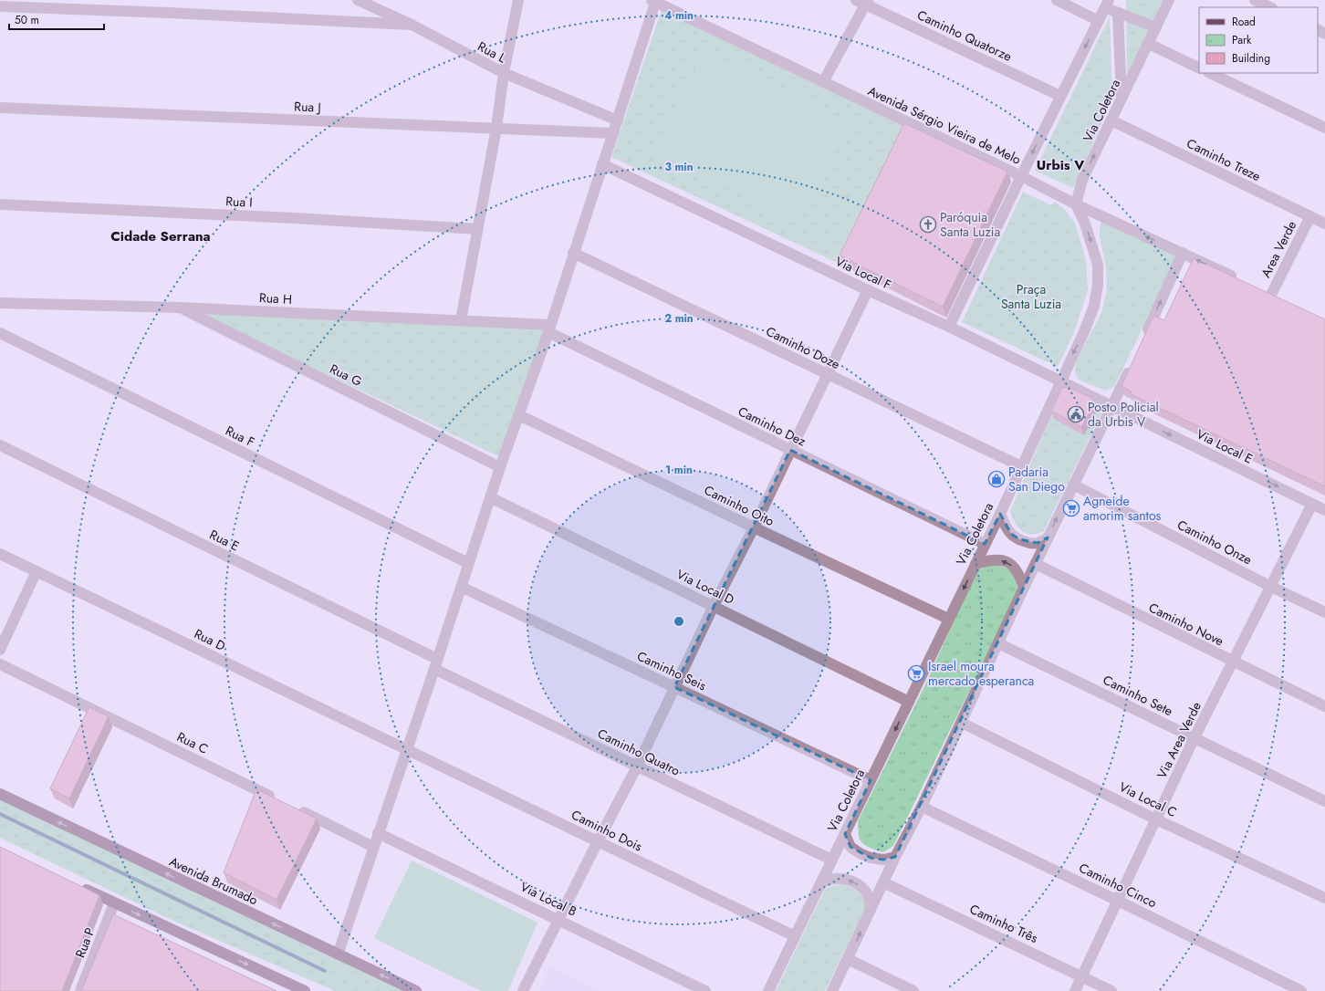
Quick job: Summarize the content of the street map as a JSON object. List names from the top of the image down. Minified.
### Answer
{"streets":{"main road":["Avenida Brumado"],"street":["Caminho Quatorze","Rua L","Rua J","Via Coletora","Avenida Sérgio Vieira de Melo","Caminho Treze","Rua I","Area Verde","Via Local F","Rua H","Caminho Doze","Rua G","Caminho Dez","Rua F","Via Local E","Caminho Oito","Rua E","Caminho Onze","Via Local D","Caminho Nove","Rua D","Caminho Seis","Caminho Sete","Via Area Verde","Rua C","Caminho Quatro","Via Local C","Caminho Dois","Caminho Cinco","Via Local B","Caminho Três","Rua P"]},"crossings":[["Via Coletora","Avenida Sérgio Vieira de Melo"],["Via Coletora","Caminho Treze"],["Via Coletora","Via Local F"],["Via Coletora","Caminho Doze"],["Via Coletora","Caminho Dez"],["Via Coletora","Caminho Oito"],["Via Coletora","Via Local D"],["Via Coletora","Caminho Seis"],["Via Coletora","Caminho Quatro"],["Via Coletora","Caminho Dois"],["Caminho Treze","Area Verde"],["Via Local F","Via Local E"],["Rua H","Rua G"],["Rua H","Caminho Dez"],["Via Local E","Via Area Verde"],["Rua E","Caminho Quatro"],["Caminho Onze","Via Area Verde"],["Caminho Nove","Via Area Verde"],["Rua D","Caminho Dois"],["Caminho Sete","Via Area Verde"],["Via Area Verde","Via Local C"],["Via Area Verde","Caminho Cinco"],["Via Area Verde","Caminho Três"]],"one_way":["Via Local E"],"districts":["Urbis V","Cidade Serrana"],"parks":["Praça Santa Luzia"],"places":{"church":["Paróquia Santa Luzia"],"public building":["Posto Policial da Urbis V"],"shop":["Padaria San Diego"],"supermarket":["Agneide amorim santos","Israel moura mercado esperanca"]},"legend":["Road","Park","Building"],"scale_bar":"50 m","rings":["4 min","3 min","2 min","1 min"]}
